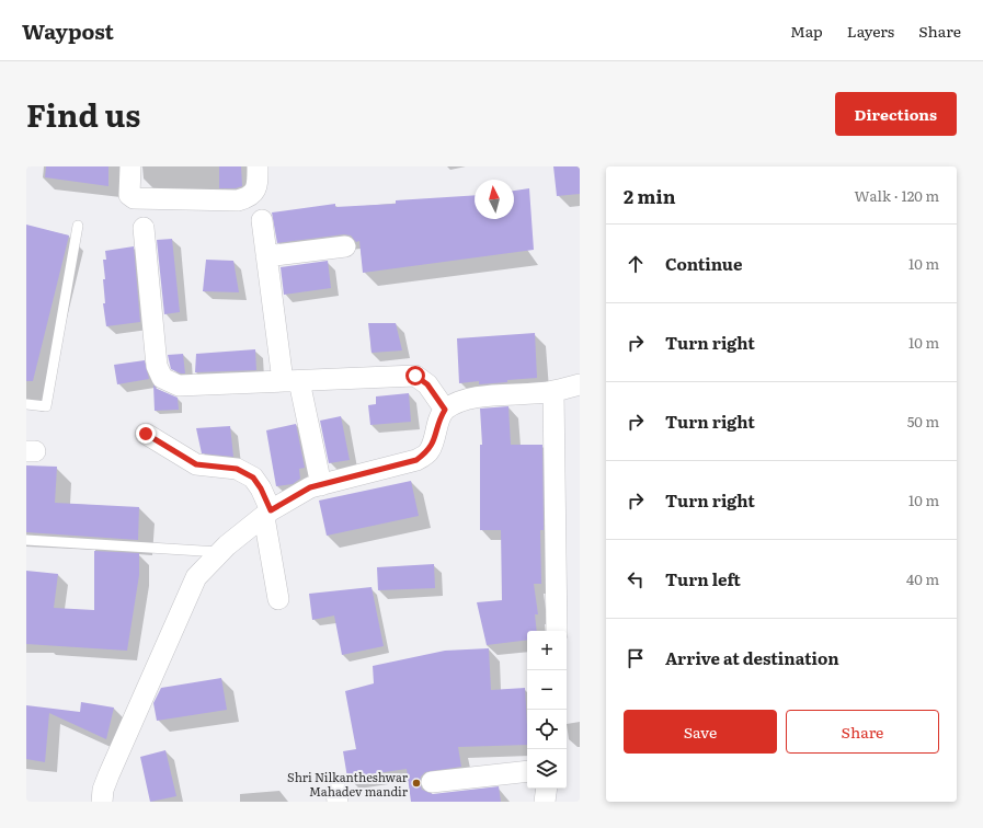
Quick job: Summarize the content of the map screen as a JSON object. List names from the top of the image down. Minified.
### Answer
{"places":["Shri Nilkantheshwar Mahadev mandir"],"north":"top","page":{"header":"Waypost","nav":["Map","Layers","Share"],"title":"Find us","buttons":["Directions",["Save","Share"]],"heading":["2 min","Walk · 120 m"],"list":[["Continue","10 m"],["Turn right","10 m"],["Turn right","50 m"],["Turn right","10 m"],["Turn left","40 m"],"Arrive at destination"],"map_buttons":["+","−"]}}
